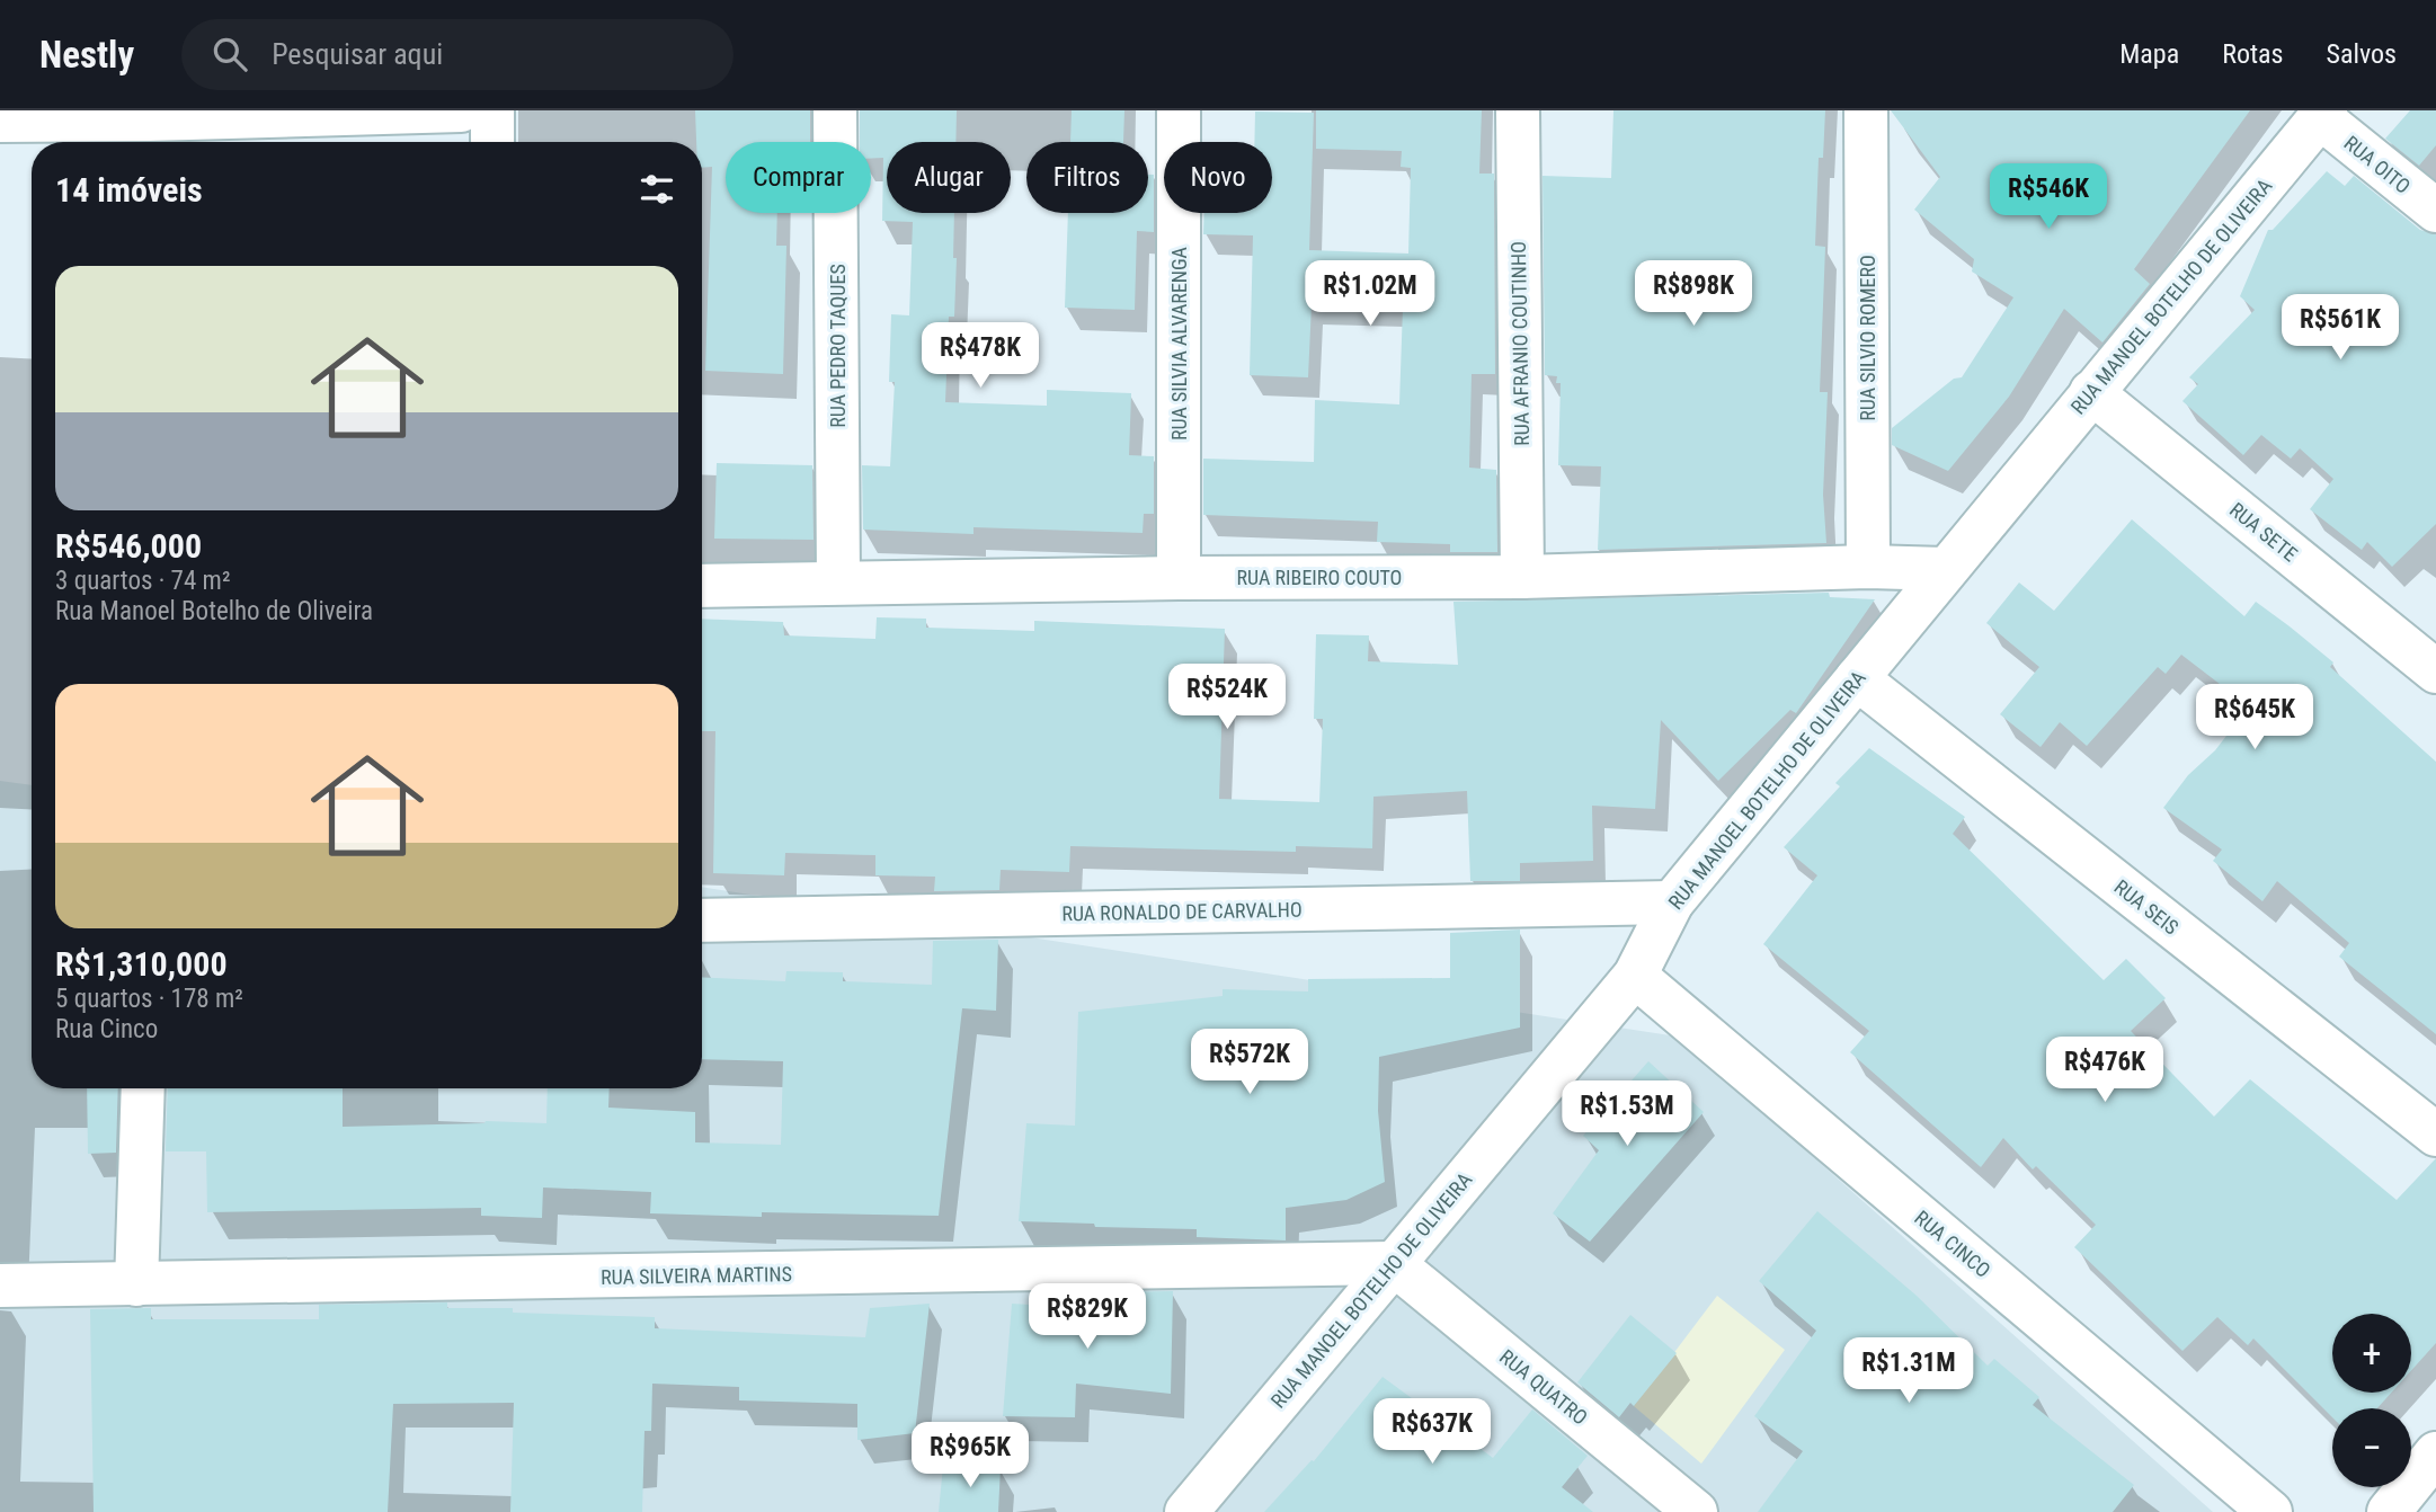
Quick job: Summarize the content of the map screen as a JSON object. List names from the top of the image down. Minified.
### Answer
{"streets":{"street":["RUA OITO","RUA MANOEL BOTELHO DE OLIVEIRA","RUA SILVIO ROMERO","RUA SILVIA ALVARENGA","RUA AFRANIO COUTINHO","RUA PEDRO TAQUES","RUA SETE","RUA RIBEIRO COUTO","RUA SEIS","RUA RONALDO DE CARVALHO","RUA CINCO","RUA SILVEIRA MARTINS","RUA QUATRO"]},"crossings":[["RUA OITO","RUA MANOEL BOTELHO DE OLIVEIRA"],["RUA MANOEL BOTELHO DE OLIVEIRA","RUA SETE"],["RUA MANOEL BOTELHO DE OLIVEIRA","RUA RIBEIRO COUTO"],["RUA MANOEL BOTELHO DE OLIVEIRA","RUA SEIS"],["RUA MANOEL BOTELHO DE OLIVEIRA","RUA RONALDO DE CARVALHO"],["RUA MANOEL BOTELHO DE OLIVEIRA","RUA CINCO"],["RUA MANOEL BOTELHO DE OLIVEIRA","RUA SILVEIRA MARTINS"],["RUA MANOEL BOTELHO DE OLIVEIRA","RUA QUATRO"],["RUA SILVIO ROMERO","RUA RIBEIRO COUTO"],["RUA SILVIA ALVARENGA","RUA RIBEIRO COUTO"],["RUA AFRANIO COUTINHO","RUA RIBEIRO COUTO"],["RUA PEDRO TAQUES","RUA RIBEIRO COUTO"],["RUA SILVEIRA MARTINS","RUA QUATRO"]],"page":{"header":"Nestly","search":"Pesquisar aqui","nav":["Mapa","Rotas","Salvos"],"chip":["Comprar","Alugar","Filtros","Novo"],"heading":"14 imóveis","price":["R$546K","R$1.02M","R$898K","R$561K","R$478K","R$524K","R$645K","R$572K","R$476K","R$1.53M","R$829K","R$1.31M","R$637K","R$965K"],"list":[{"name":"R$546,000","note":"3 quartos · 74 m² · Rua Manoel Botelho de Oliveira"},{"name":"R$1,310,000","note":"5 quartos · 178 m² · Rua Cinco"}],"map_buttons":["+","−"]}}
